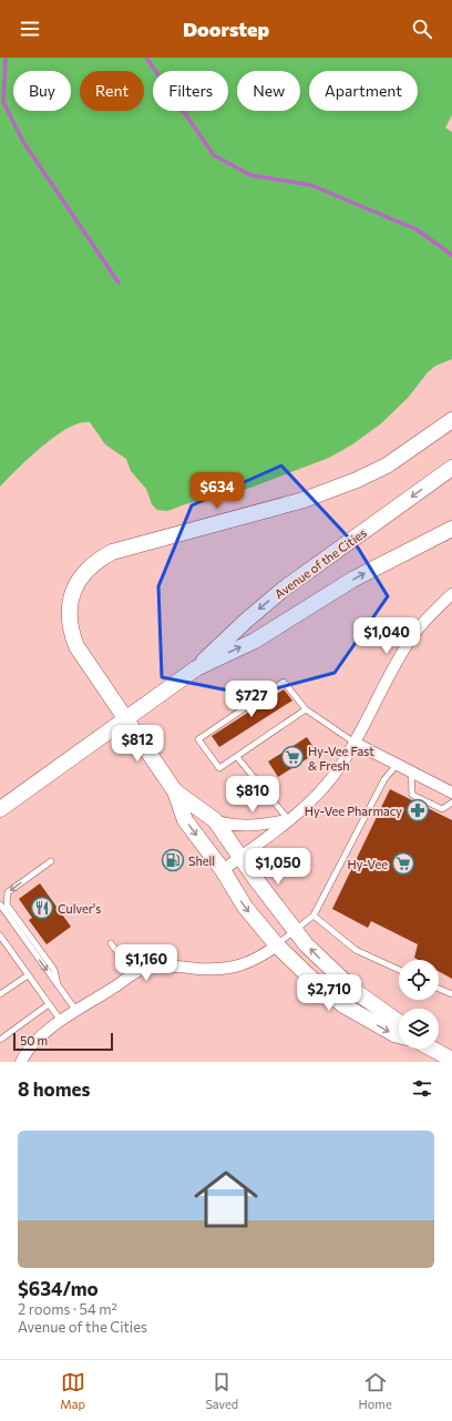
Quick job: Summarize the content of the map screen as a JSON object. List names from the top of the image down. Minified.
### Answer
{"streets":{"street":["Avenue of the Cities"]},"places":{"supermarket":["Hy-Vee Fast & Fresh","Hy-Vee"],"pharmacy":["Hy-Vee Pharmacy"],"fuel station":["Shell"],"restaurant":["Culver's"]},"scale_bar":"50 m","page":{"header":"Doorstep","chip":["Buy","Rent","Filters","New","Apartment"],"price":["$634","$1,040","$727","$812","$810","$1,050","$1,160","$2,710"],"scale":"50 m","heading":"8 homes","list":[{"name":"$634/mo","note":"2 rooms · 54 m² · Avenue of the Cities"}],"tabs":["Map","Saved","Home"]}}
